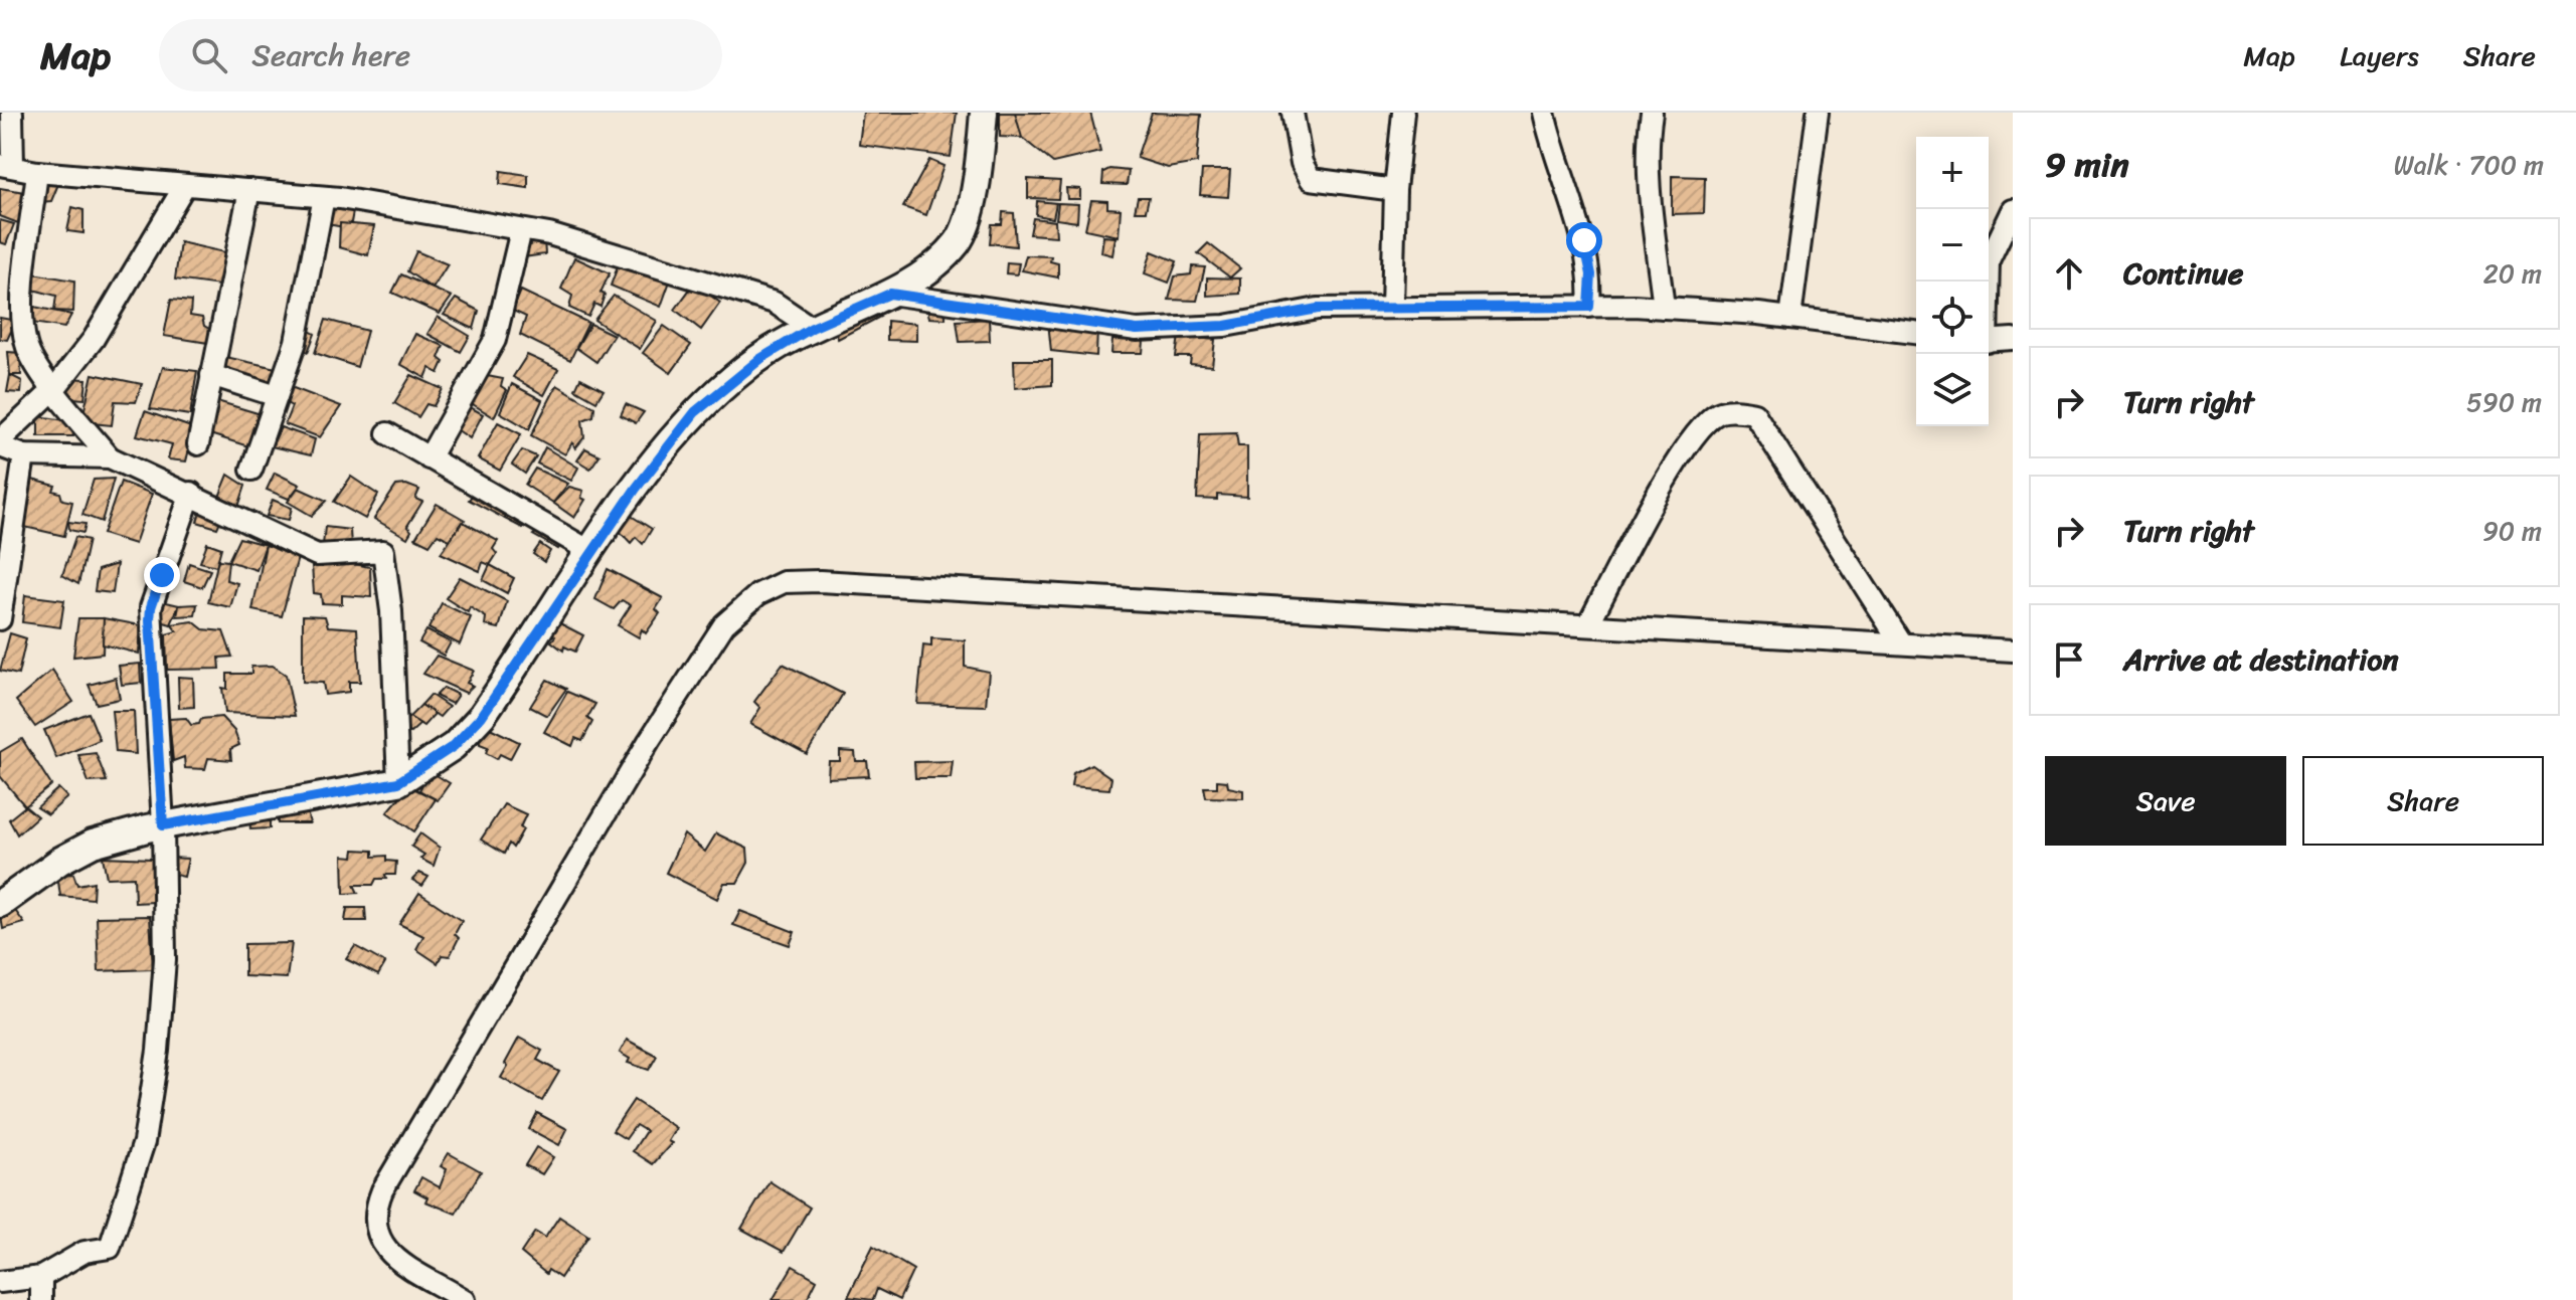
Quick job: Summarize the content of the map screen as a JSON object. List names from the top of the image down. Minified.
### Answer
{"page":{"header":"Map","search":"Search here","nav":["Map","Layers","Share"],"heading":["9 min","Walk · 700 m"],"map_buttons":["+","−"],"list":[["Continue","20 m"],["Turn right","590 m"],["Turn right","90 m"],"Arrive at destination"],"buttons":["Save","Share"]}}
